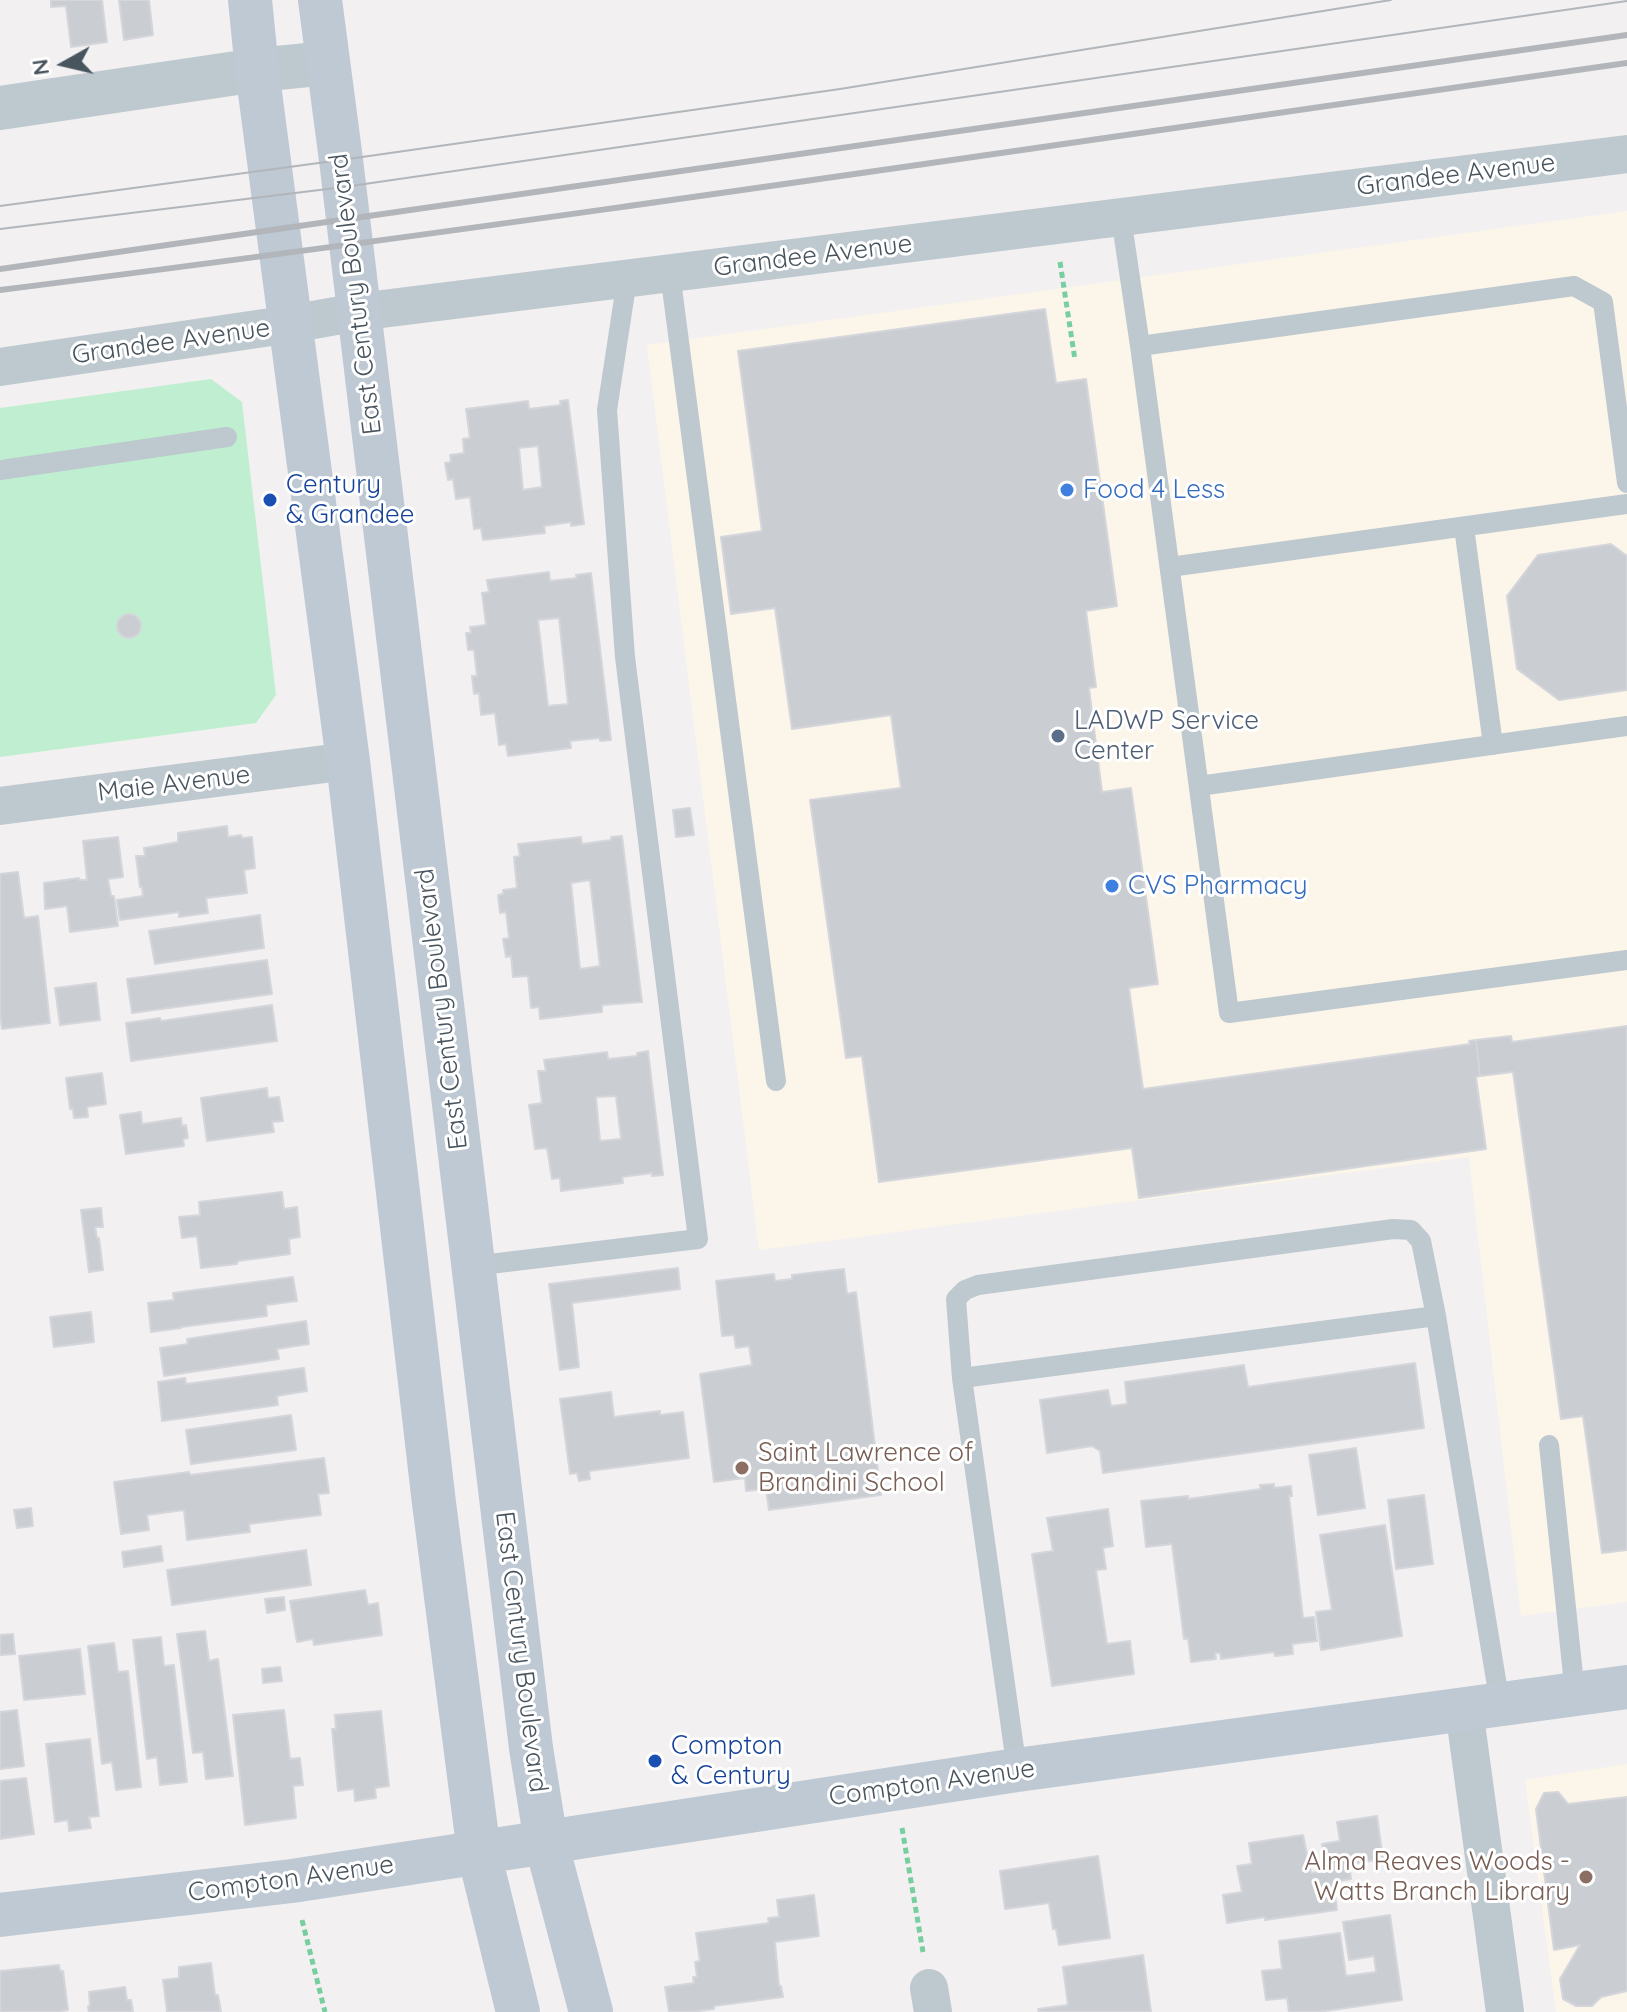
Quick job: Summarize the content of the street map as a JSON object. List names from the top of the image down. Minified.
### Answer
{"streets":{"main road":["East Century Boulevard","Compton Avenue"],"street":["Grandee Avenue","Maie Avenue"]},"crossings":[["Grandee Avenue","East Century Boulevard"],["East Century Boulevard","Compton Avenue"]],"places":["Food 4 Less","Century & Grandee","LADWP Service Center","CVS Pharmacy","Saint Lawrence of Brandini School","Compton & Century","Alma Reaves Woods - Watts Branch Library"],"north":"left"}
